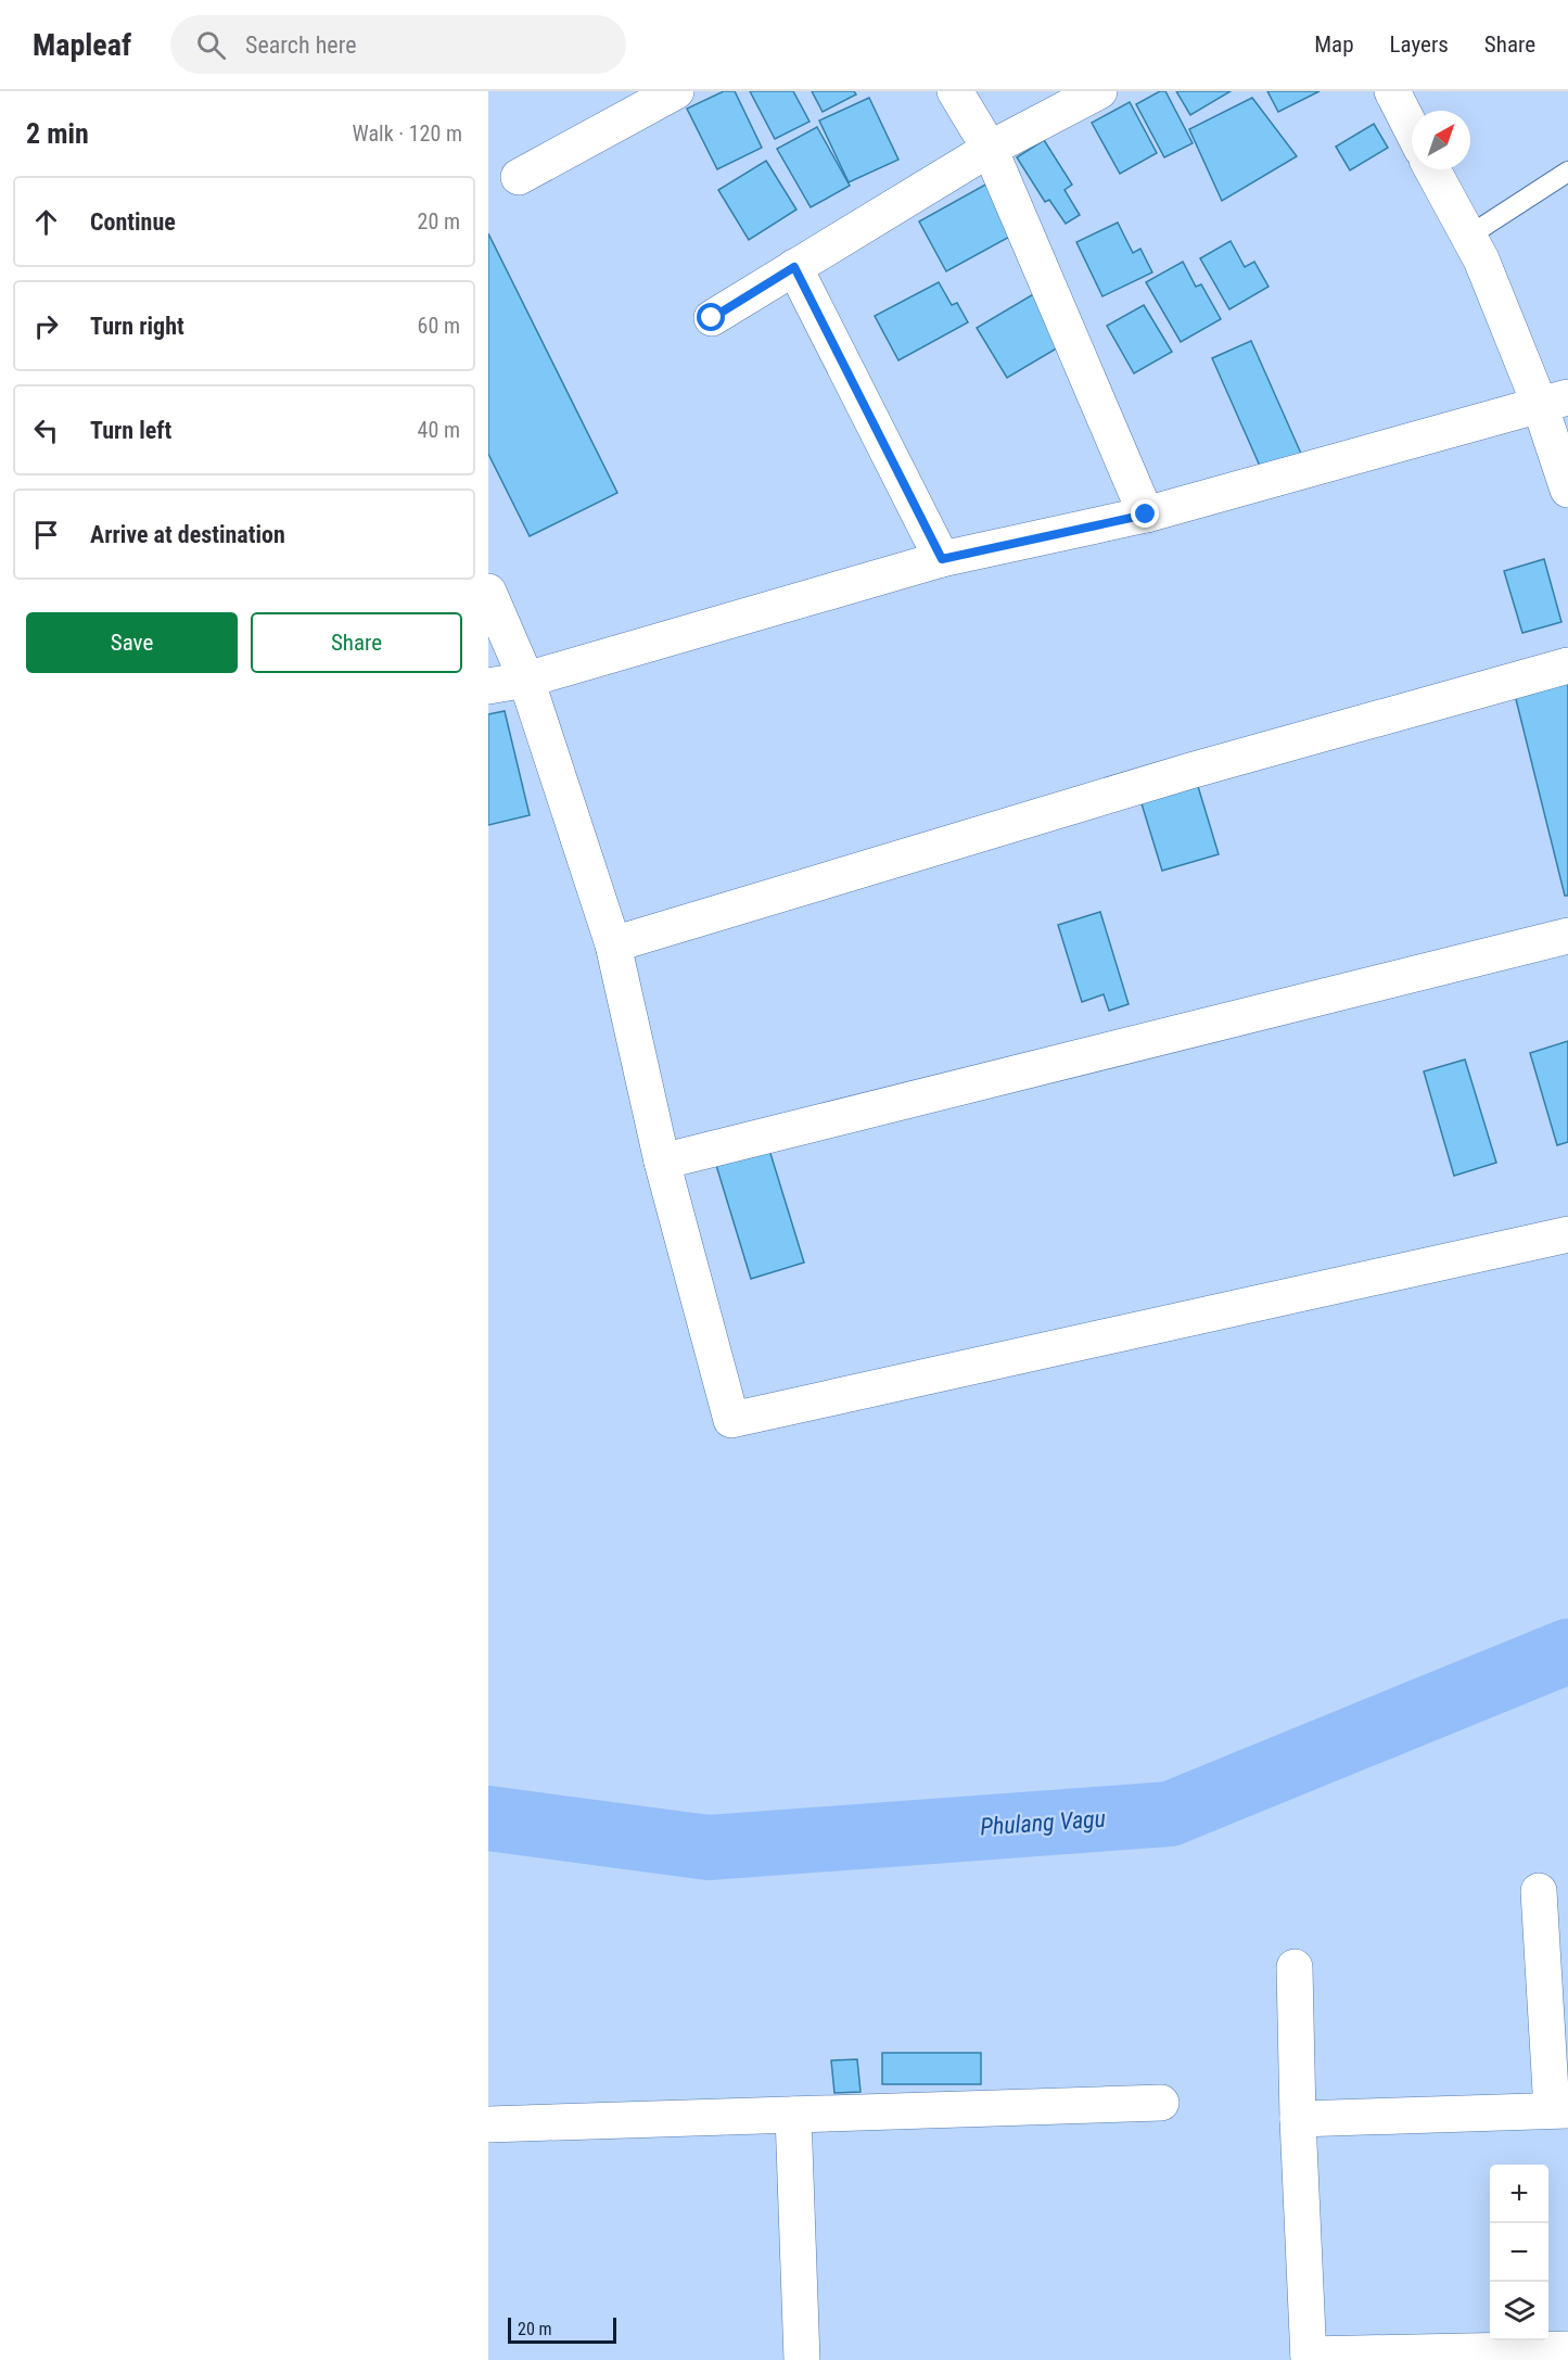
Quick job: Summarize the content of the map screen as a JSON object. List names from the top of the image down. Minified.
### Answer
{"water":["Phulang Vagu"],"scale_bar":"20 m","north":"top right","page":{"header":"Mapleaf","search":"Search here","nav":["Map","Layers","Share"],"heading":["2 min","Walk · 120 m"],"list":[["Continue","20 m"],["Turn right","60 m"],["Turn left","40 m"],"Arrive at destination"],"buttons":["Save","Share"],"map_buttons":["+","−"],"scale":"20 m"}}
